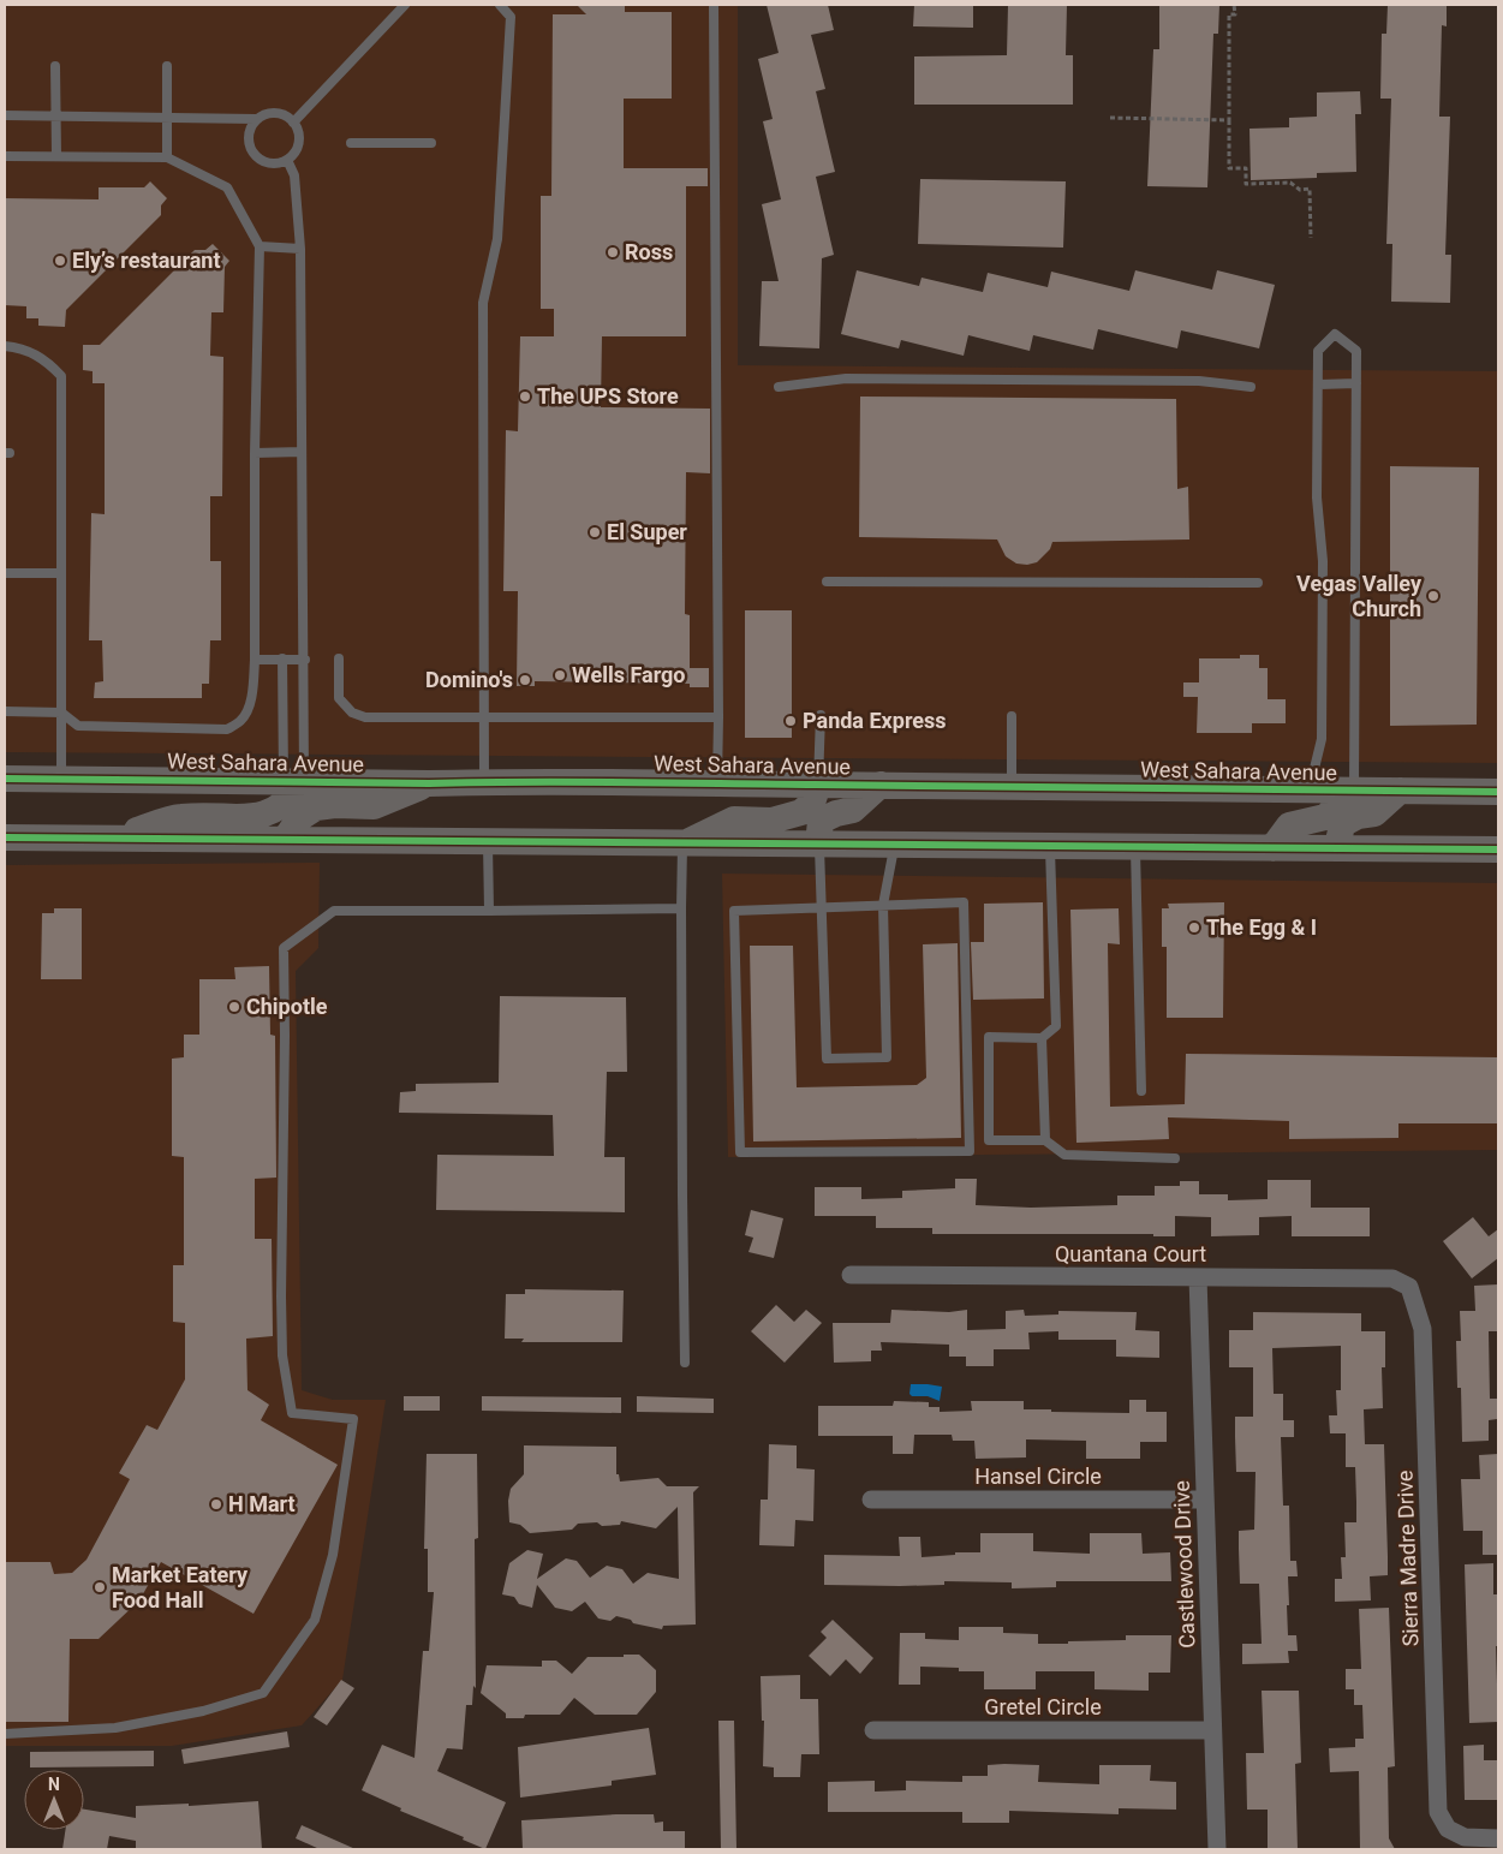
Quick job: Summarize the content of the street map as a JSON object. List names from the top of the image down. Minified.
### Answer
{"streets":{"main road":["West Sahara Avenue"],"street":["Quantana Court","Hansel Circle","Sierra Madre Drive","Castlewood Drive","Gretel Circle"]},"crossings":[["Quantana Court","Sierra Madre Drive"],["Quantana Court","Castlewood Drive"],["Hansel Circle","Castlewood Drive"],["Castlewood Drive","Gretel Circle"]],"places":["Ross","Ely’s restaurant","The UPS Store","El Super","Vegas Valley Church","Wells Fargo","Domino's","Panda Express","The Egg & I","Chipotle","H Mart","Market Eatery Food Hall"],"north":"top"}
